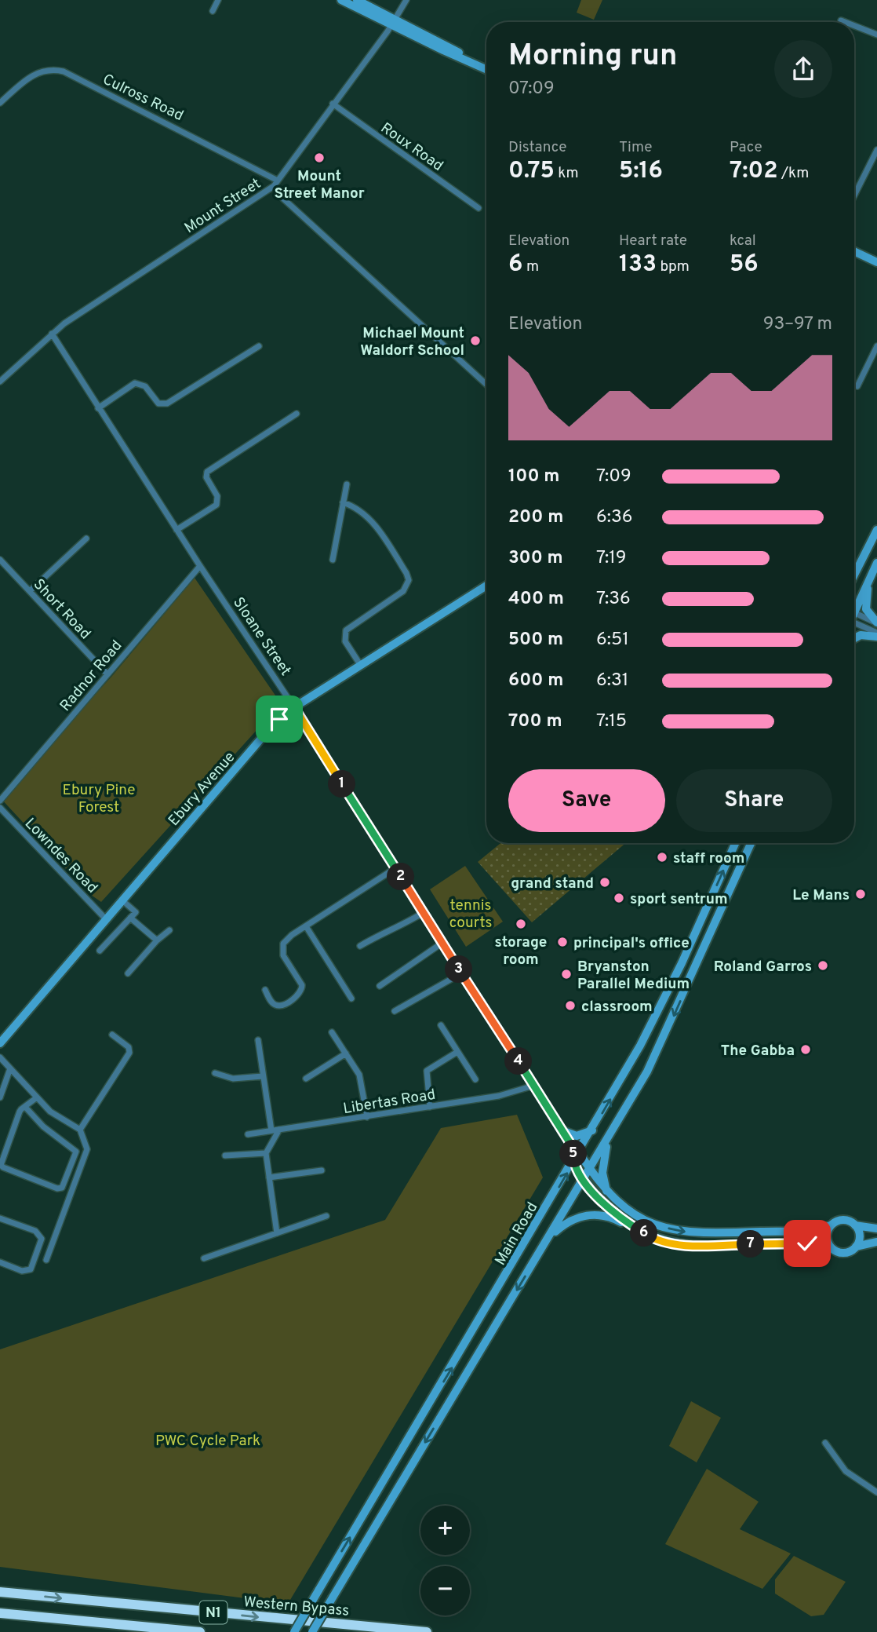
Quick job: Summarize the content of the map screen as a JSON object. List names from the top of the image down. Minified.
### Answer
{"streets":{"highway":["Western Bypass","N1"],"main road":["Sloane Street","Ebury Avenue","Main Road"],"street":["Culross Road","Roux Road","Mount Street","Short Road","Radnor Road","Lowndes Road","Libertas Road"]},"crossings":[["Culross Road","Mount Street"],["Roux Road","Mount Street"],["Mount Street","Sloane Street"],["Short Road","Radnor Road"],["Sloane Street","Radnor Road"],["Sloane Street","Ebury Avenue"],["Sloane Street","Libertas Road"],["Sloane Street","Main Road"],["Ebury Avenue","Lowndes Road"]],"parks":["Ebury Pine Forest","tennis courts","PWC Cycle Park"],"places":["Mount Street Manor","Michael Mount Waldorf School","staff room","grand stand","Le Mans","sport sentrum","storage room","principal's office","Roland Garros","Bryanston Parallel Medium","classroom","The Gabba"],"page":{"heading":["Morning run","07:09"],"stats":[["Distance","0.75 km"],["Time","5:16"],["Pace","7:02 /km"],["Elevation","6 m"],["Heart rate","133 bpm"],["kcal","56"]],"chart":["Elevation","93–97 m"],"list":[{"name":"100 m","note":"7:09"},{"name":"200 m","note":"6:36"},{"name":"300 m","note":"7:19"},{"name":"400 m","note":"7:36"},{"name":"500 m","note":"6:51"},{"name":"600 m","note":"6:31"},{"name":"700 m","note":"7:15"}],"buttons":["Save","Share"],"pins":["1","2","3","4","5","6","7"],"map_buttons":["+","−"]}}
